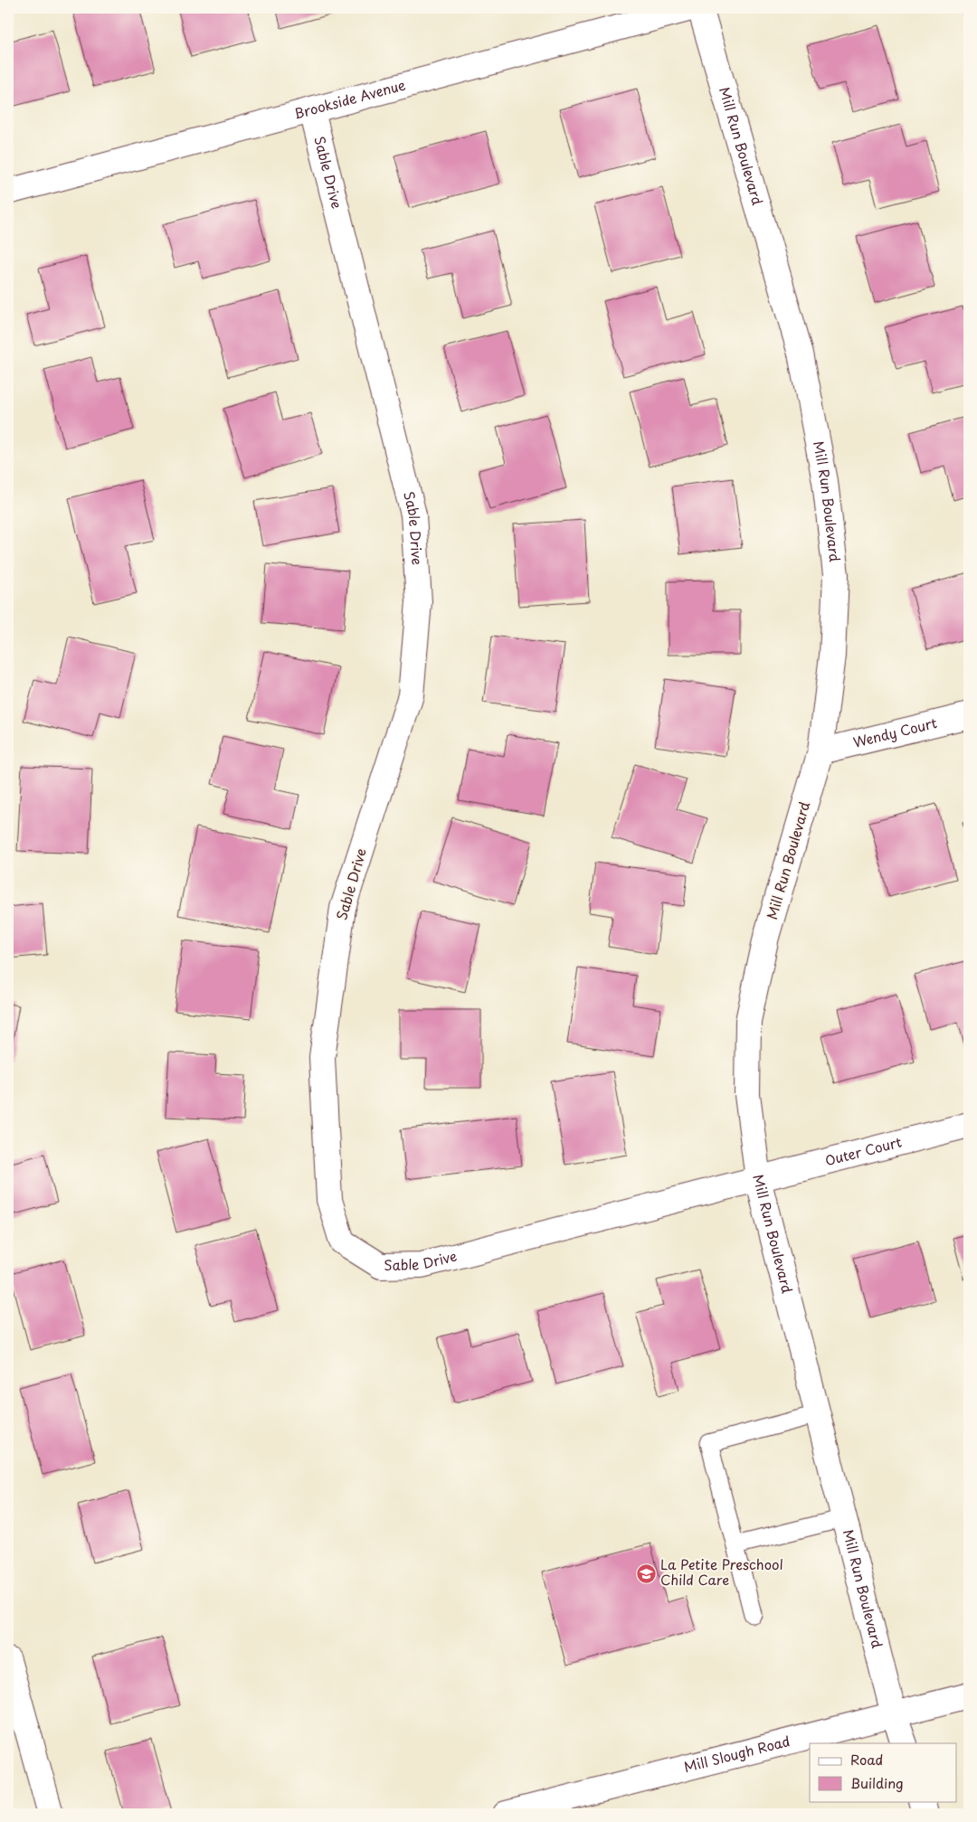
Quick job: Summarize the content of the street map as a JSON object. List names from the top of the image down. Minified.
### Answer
{"streets":{"street":["Brookside Avenue","Mill Run Boulevard","Sable Drive","Wendy Court","Outer Court","Mill Slough Road"]},"crossings":[["Brookside Avenue","Sable Drive"],["Mill Run Boulevard","Sable Drive"],["Mill Run Boulevard","Wendy Court"],["Mill Run Boulevard","Outer Court"],["Mill Run Boulevard","Mill Slough Road"],["Sable Drive","Outer Court"]],"places":{"school or university":["La Petite Preschool Child Care"]},"legend":["Road","Building"]}
